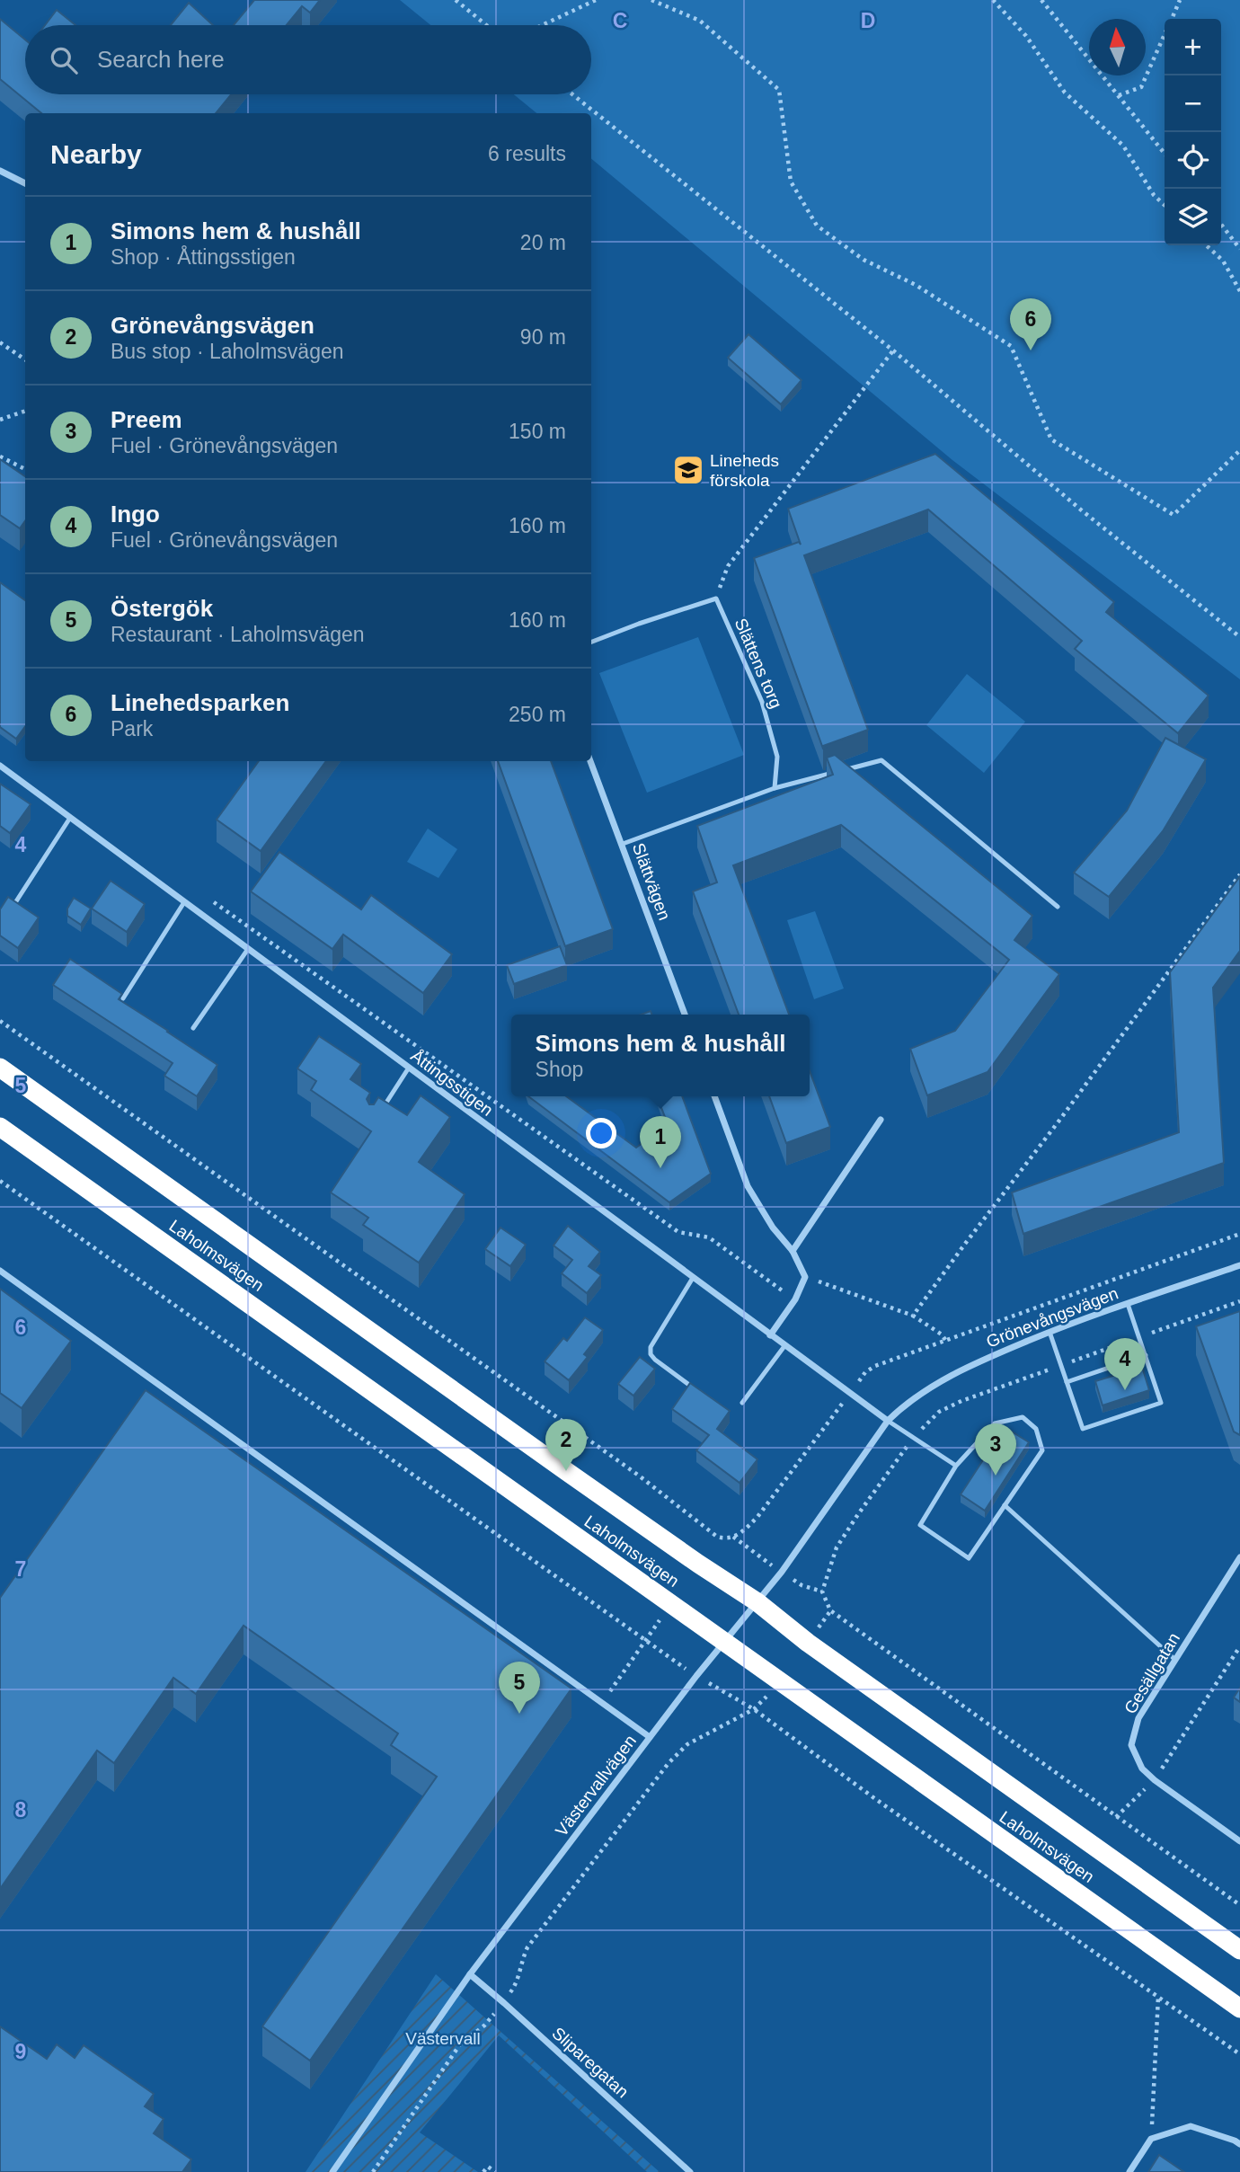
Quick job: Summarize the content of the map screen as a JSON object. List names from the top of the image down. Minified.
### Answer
{"streets":{"highway":["Laholmsvägen"],"street":["Slättvägen","Åttingsstigen","Grönevångsvägen","Gesällgatan","Västervallvägen","Sliparegatan"],"lane":["Slättens torg"]},"crossings":[["Åttingsstigen","Grönevångsvägen"],["Åttingsstigen","Västervallvägen"],["Laholmsvägen","Västervallvägen"],["Grönevångsvägen","Västervallvägen"],["Västervallvägen","Sliparegatan"]],"parks":["Västervall"],"places":{"school or university":["Lineheds förskola"]},"north":"top","page":{"map_buttons":["+","−"],"search":"Search here","heading":["Nearby","6 results"],"list":[{"mark":"1","name":"Simons hem & hushåll","note":"Shop · Åttingsstigen","value":"20 m"},{"mark":"2","name":"Grönevångsvägen","note":"Bus stop · Laholmsvägen","value":"90 m"},{"mark":"3","name":"Preem","note":"Fuel · Grönevångsvägen","value":"150 m"},{"mark":"4","name":"Ingo","note":"Fuel · Grönevångsvägen","value":"160 m"},{"mark":"5","name":"Östergök","note":"Restaurant · Laholmsvägen","value":"160 m"},{"mark":"6","name":"Linehedsparken","note":"Park","value":"250 m"}],"pins":["6","1","4","2","3","5"],"popup":["Simons hem & hushåll","Shop"]},"grid":{"columns":["C","D"],"rows":["4","5","6","7","8","9"]}}
